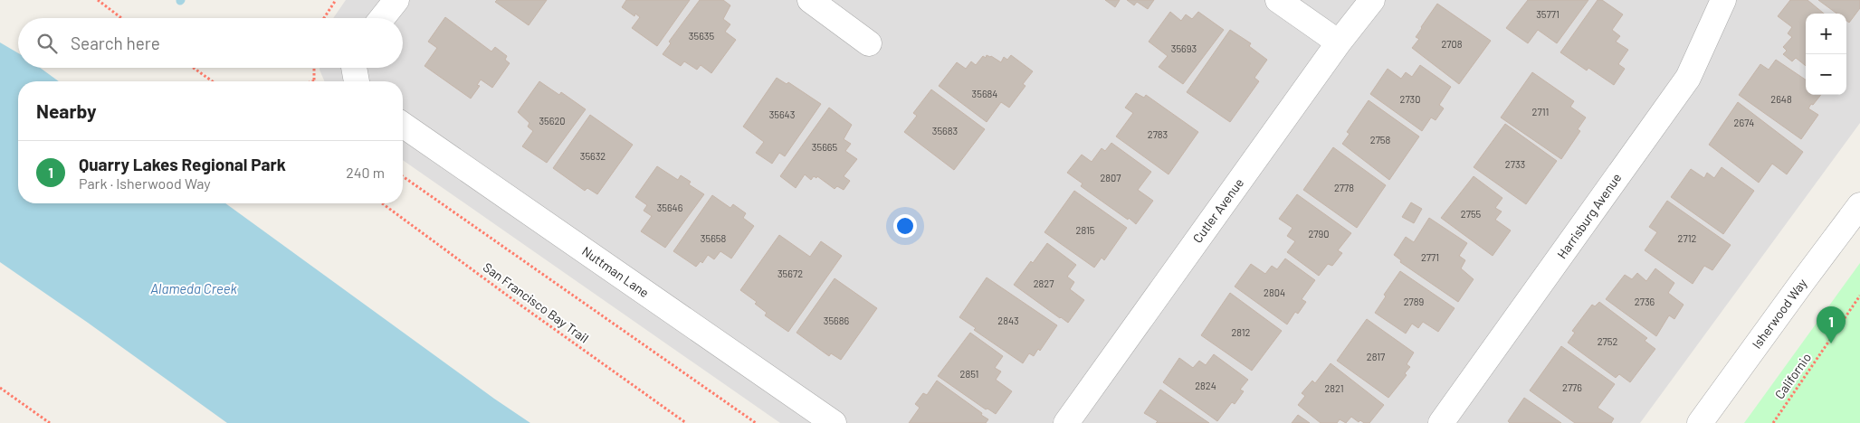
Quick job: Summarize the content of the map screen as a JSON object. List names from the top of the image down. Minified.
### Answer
{"streets":{"street":["Cutler Avenue","Harrisburg Avenue","Nuttman Lane","Isherwood Way"],"path":["San Francisco Bay Trail","Californio"]},"water":["Alameda Creek"],"house_numbers":["35771","35635","2708","35693","35684","2730","2648","2711","35643","35620","2674","35683","2783","2758","35665","35632","2733","2807","2778","35646","2755","2815","2790","35658","2712","2771","35672","2827","2804","2789","2736","35686","2843","2812","2752","2817","2851","2824","2776","2821"],"page":{"map_buttons":["+","−"],"search":"Search here","heading":"Nearby","list":[{"mark":"1","name":"Quarry Lakes Regional Park","note":"Park · Isherwood Way","value":"240 m"}],"pins":"1"}}
